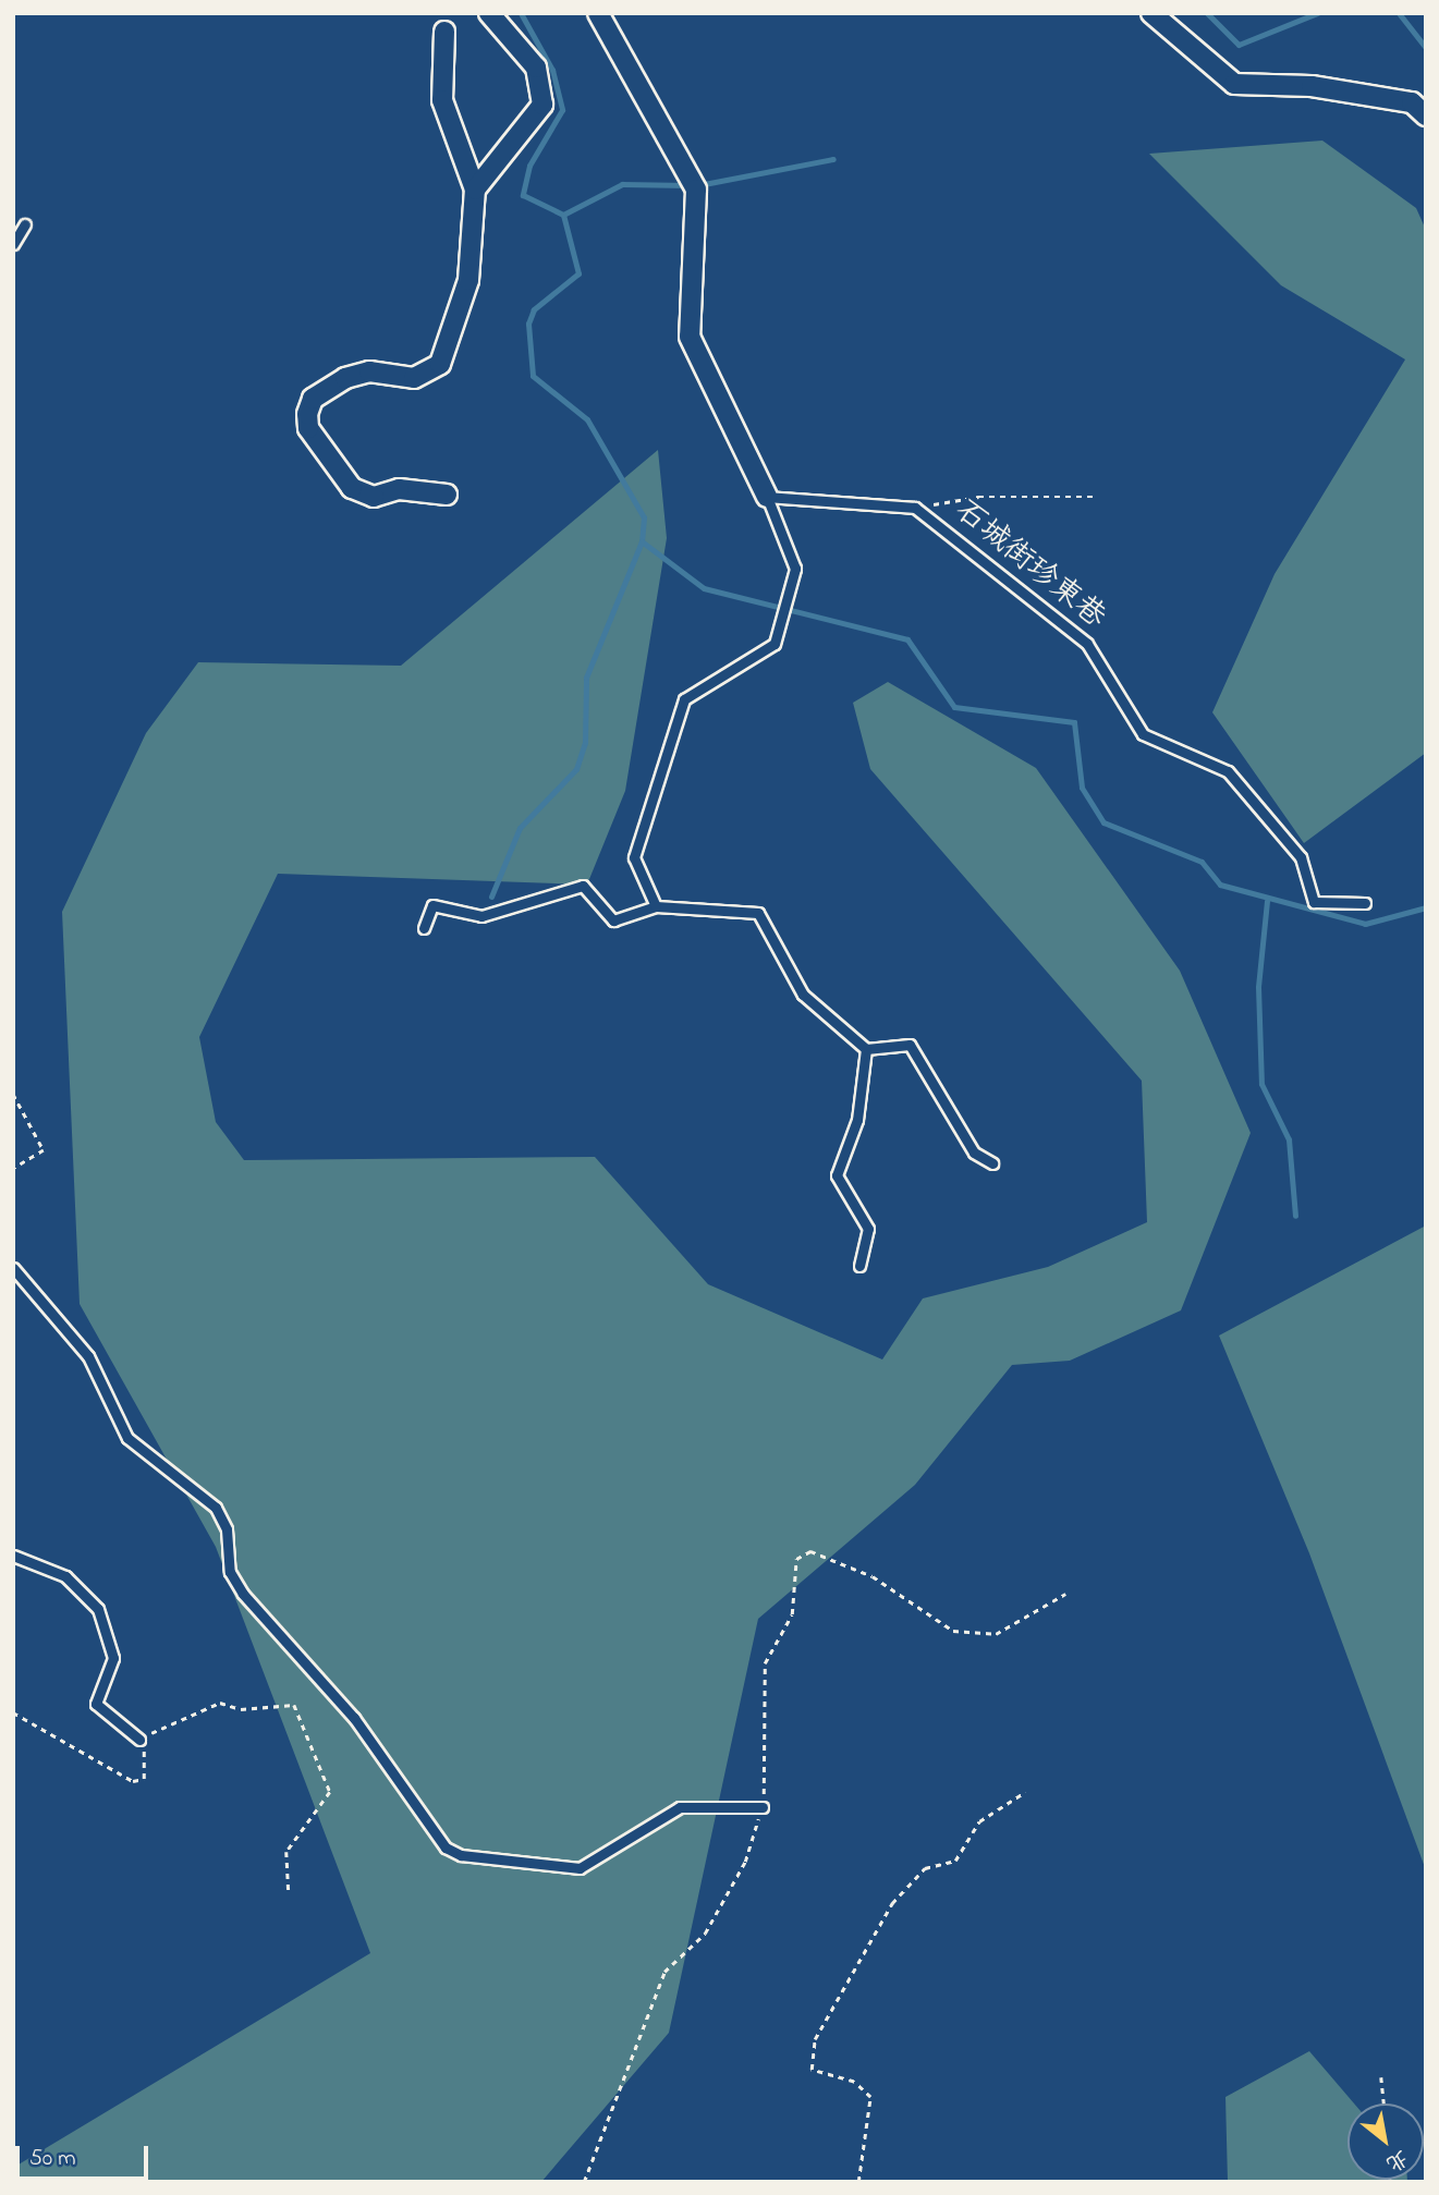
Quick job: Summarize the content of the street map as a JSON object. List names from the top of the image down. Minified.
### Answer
{"streets":{"lane":["石城街珍東巷"]},"scale_bar":"50 m","north":"bottom right"}
